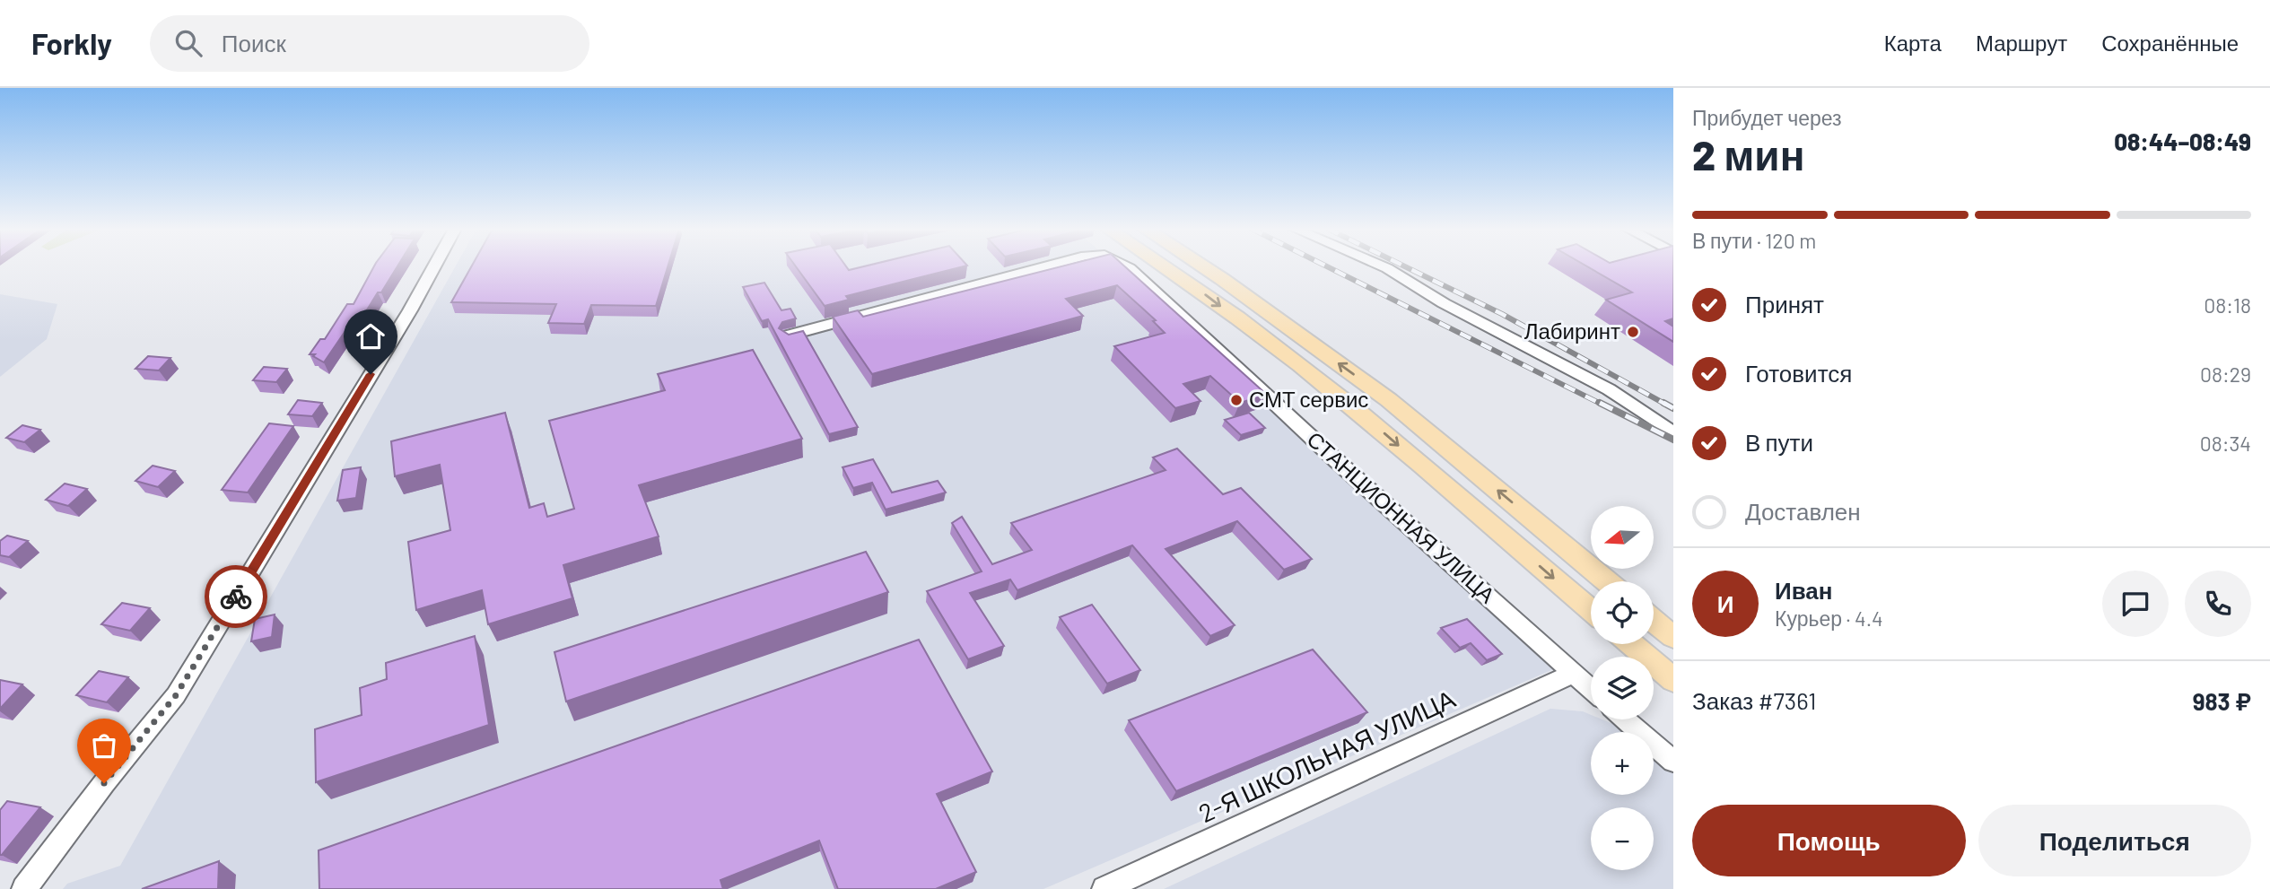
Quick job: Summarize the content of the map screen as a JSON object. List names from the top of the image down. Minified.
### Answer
{"streets":{"street":["СТАНЦИОННАЯ УЛИЦА","2-Я ШКОЛЬНАЯ УЛИЦА"]},"crossings":[["СТАНЦИОННАЯ УЛИЦА","2-Я ШКОЛЬНАЯ УЛИЦА"]],"places":["Лабиринт","СМТ сервис"],"north":"left","page":{"header":"Forkly","search":"Поиск","nav":["Карта","Маршрут","Сохранённые"],"heading":["2 мин","Прибудет через","08:44–08:49"],"panel":["Иван","Курьер · 4.4","Заказ #7361","983 ₽"],"bar":"В пути · 120 m","list":[["Принят","08:18"],["Готовится","08:29"],["В пути","08:34"],"Доставлен"],"map_buttons":["+","−"],"round":"И","buttons":["Помощь","Поделиться"]}}
